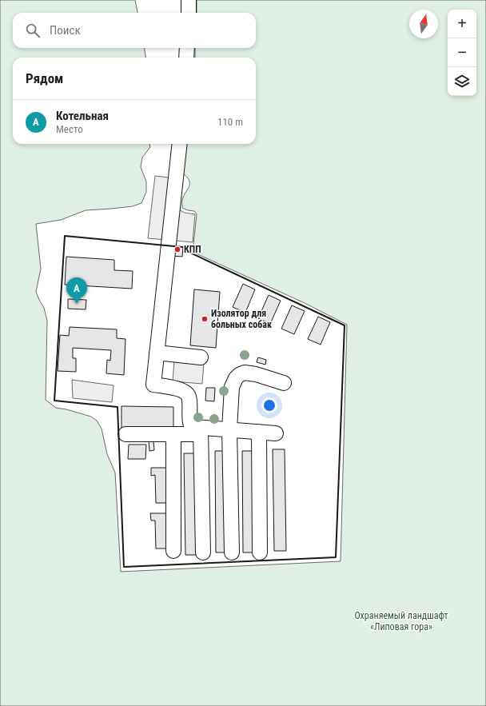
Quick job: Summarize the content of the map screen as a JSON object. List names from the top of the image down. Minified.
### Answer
{"parks":["Охраняемый ландшафт «Липовая гора»"],"places":["КПП","Изолятор для больных собак"],"north":"top","page":{"map_buttons":["+","−"],"search":"Поиск","heading":"Рядом","list":[{"mark":"A","name":"Котельная","note":"Место","value":"110 m"}],"pins":"A"}}
